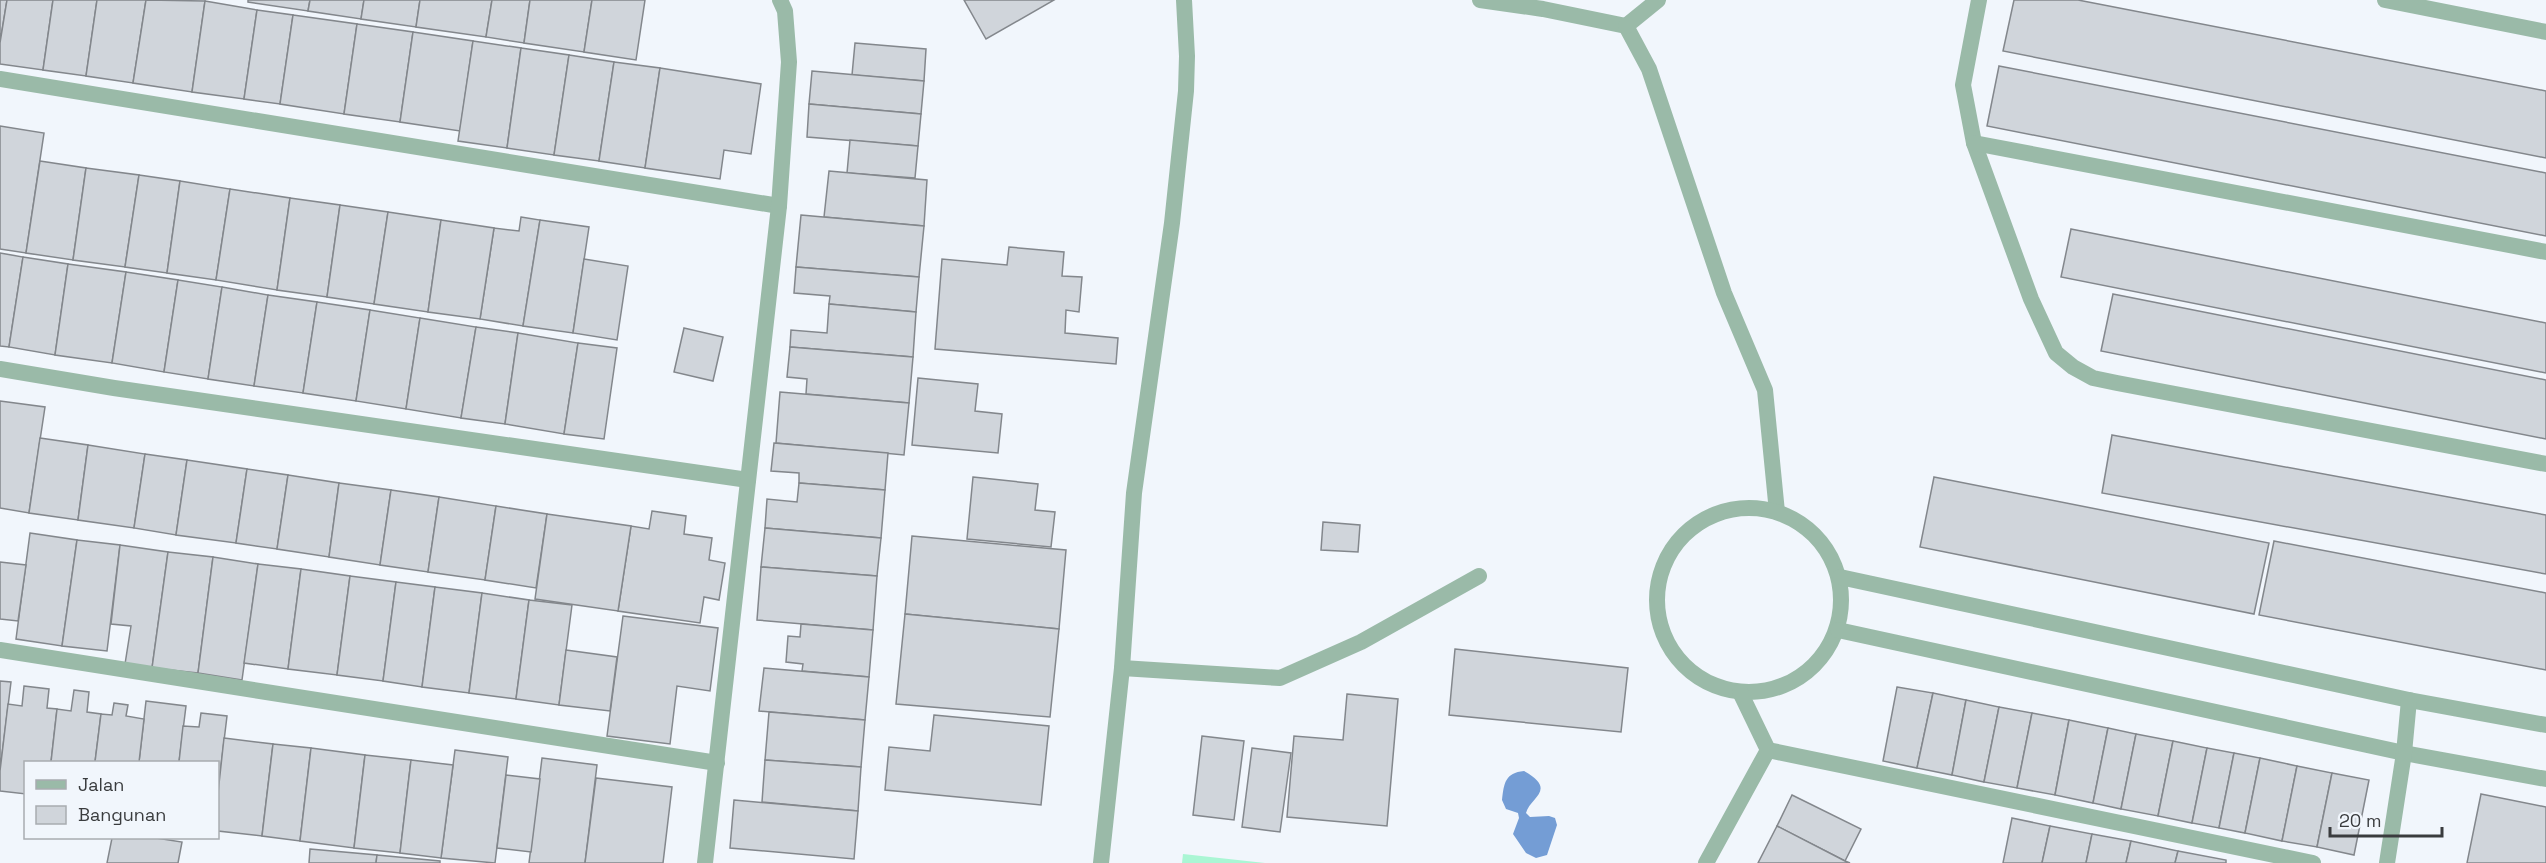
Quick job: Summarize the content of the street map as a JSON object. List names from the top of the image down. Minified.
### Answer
{"legend":["Jalan","Bangunan"],"scale_bar":"20 m"}
